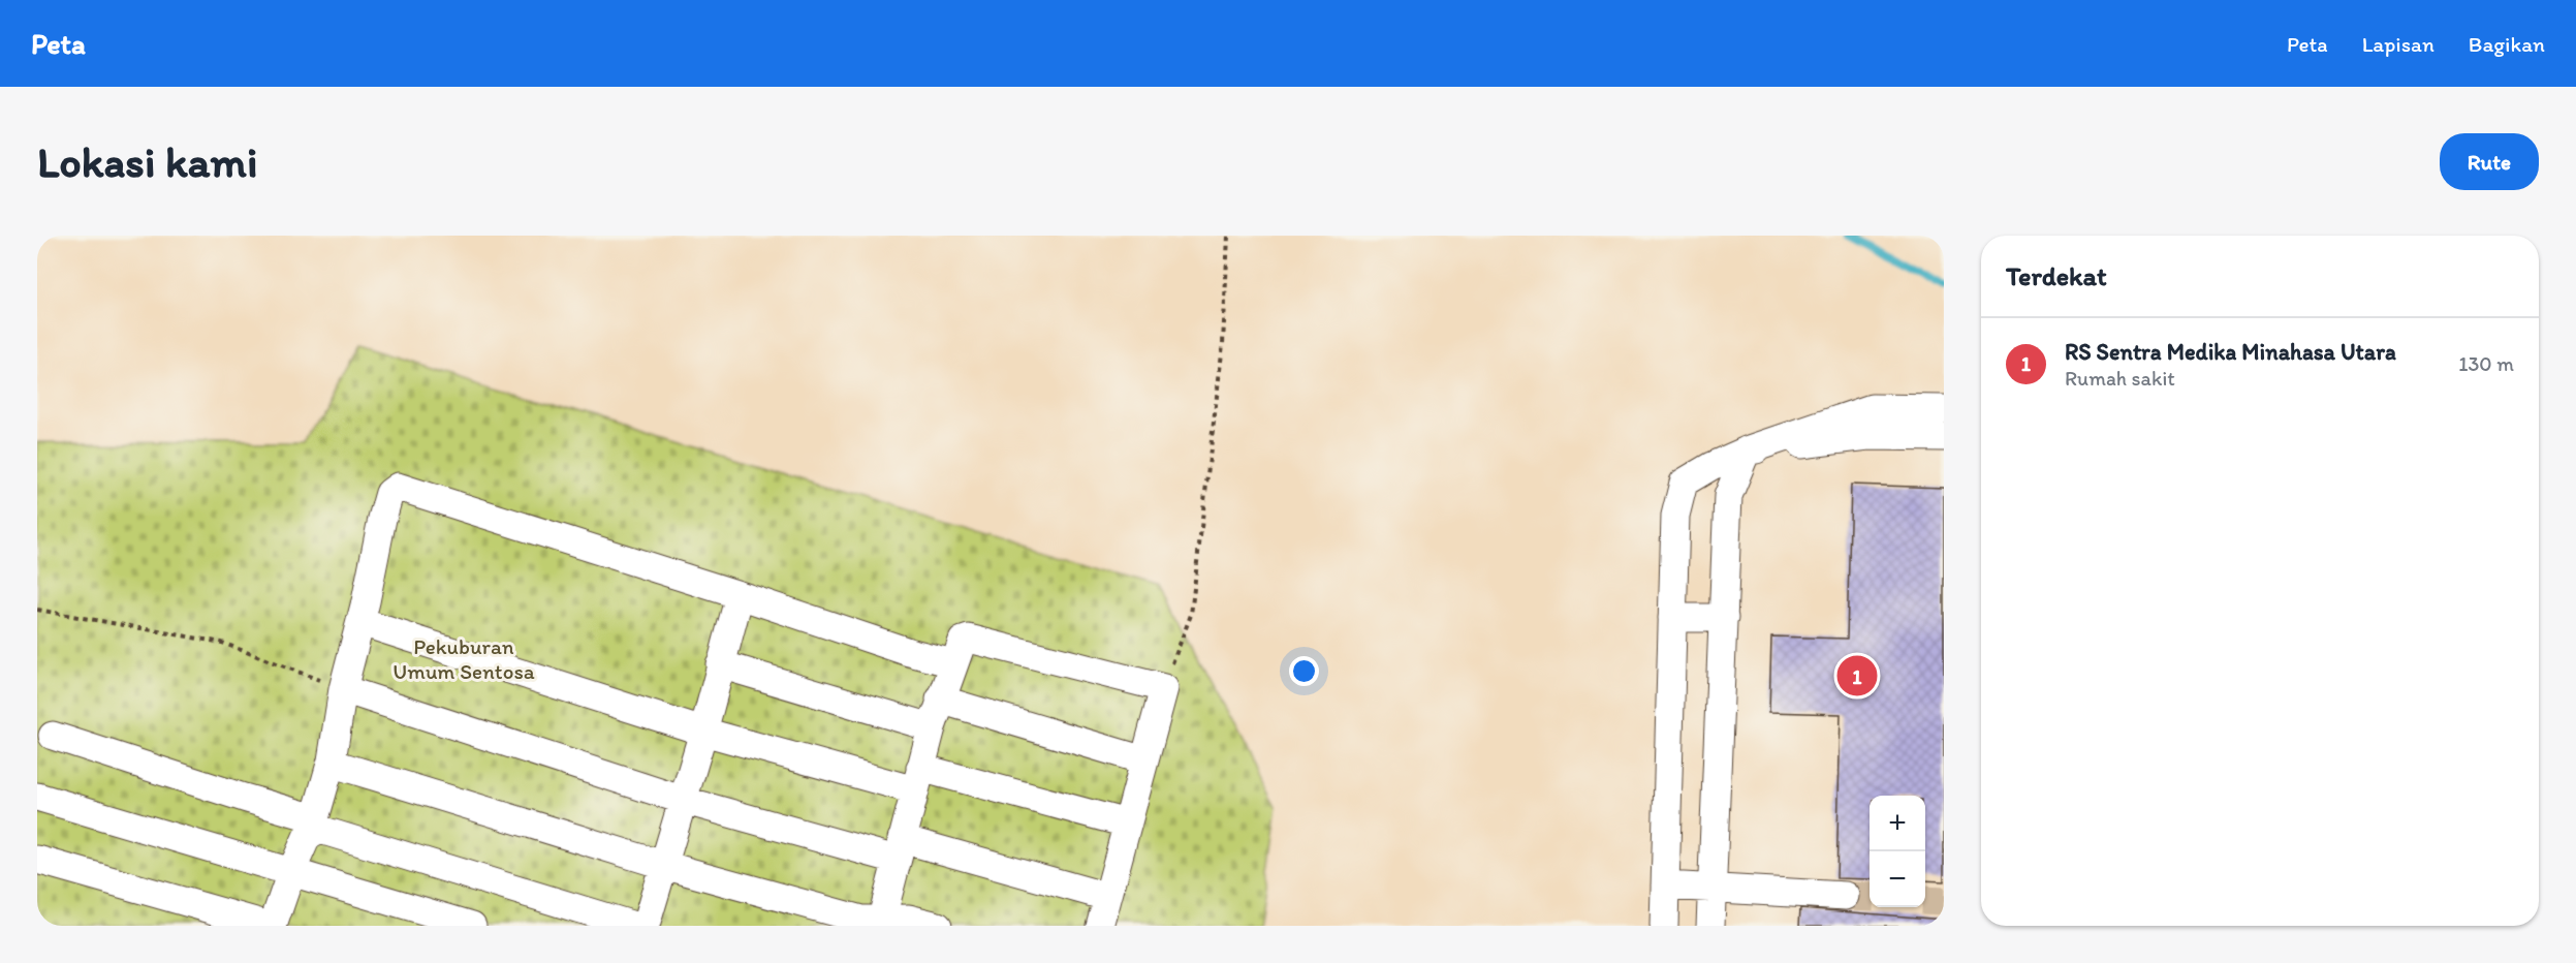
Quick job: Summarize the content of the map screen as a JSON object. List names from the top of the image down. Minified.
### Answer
{"parks":["Pekuburan Umum Sentosa"],"page":{"header":"Peta","nav":["Peta","Lapisan","Bagikan"],"buttons":"Rute","title":"Lokasi kami","heading":"Terdekat","list":[{"mark":"1","name":"RS Sentra Medika Minahasa Utara","note":"Rumah sakit","value":"130 m"}],"pins":"1","map_buttons":["+","−"]}}
